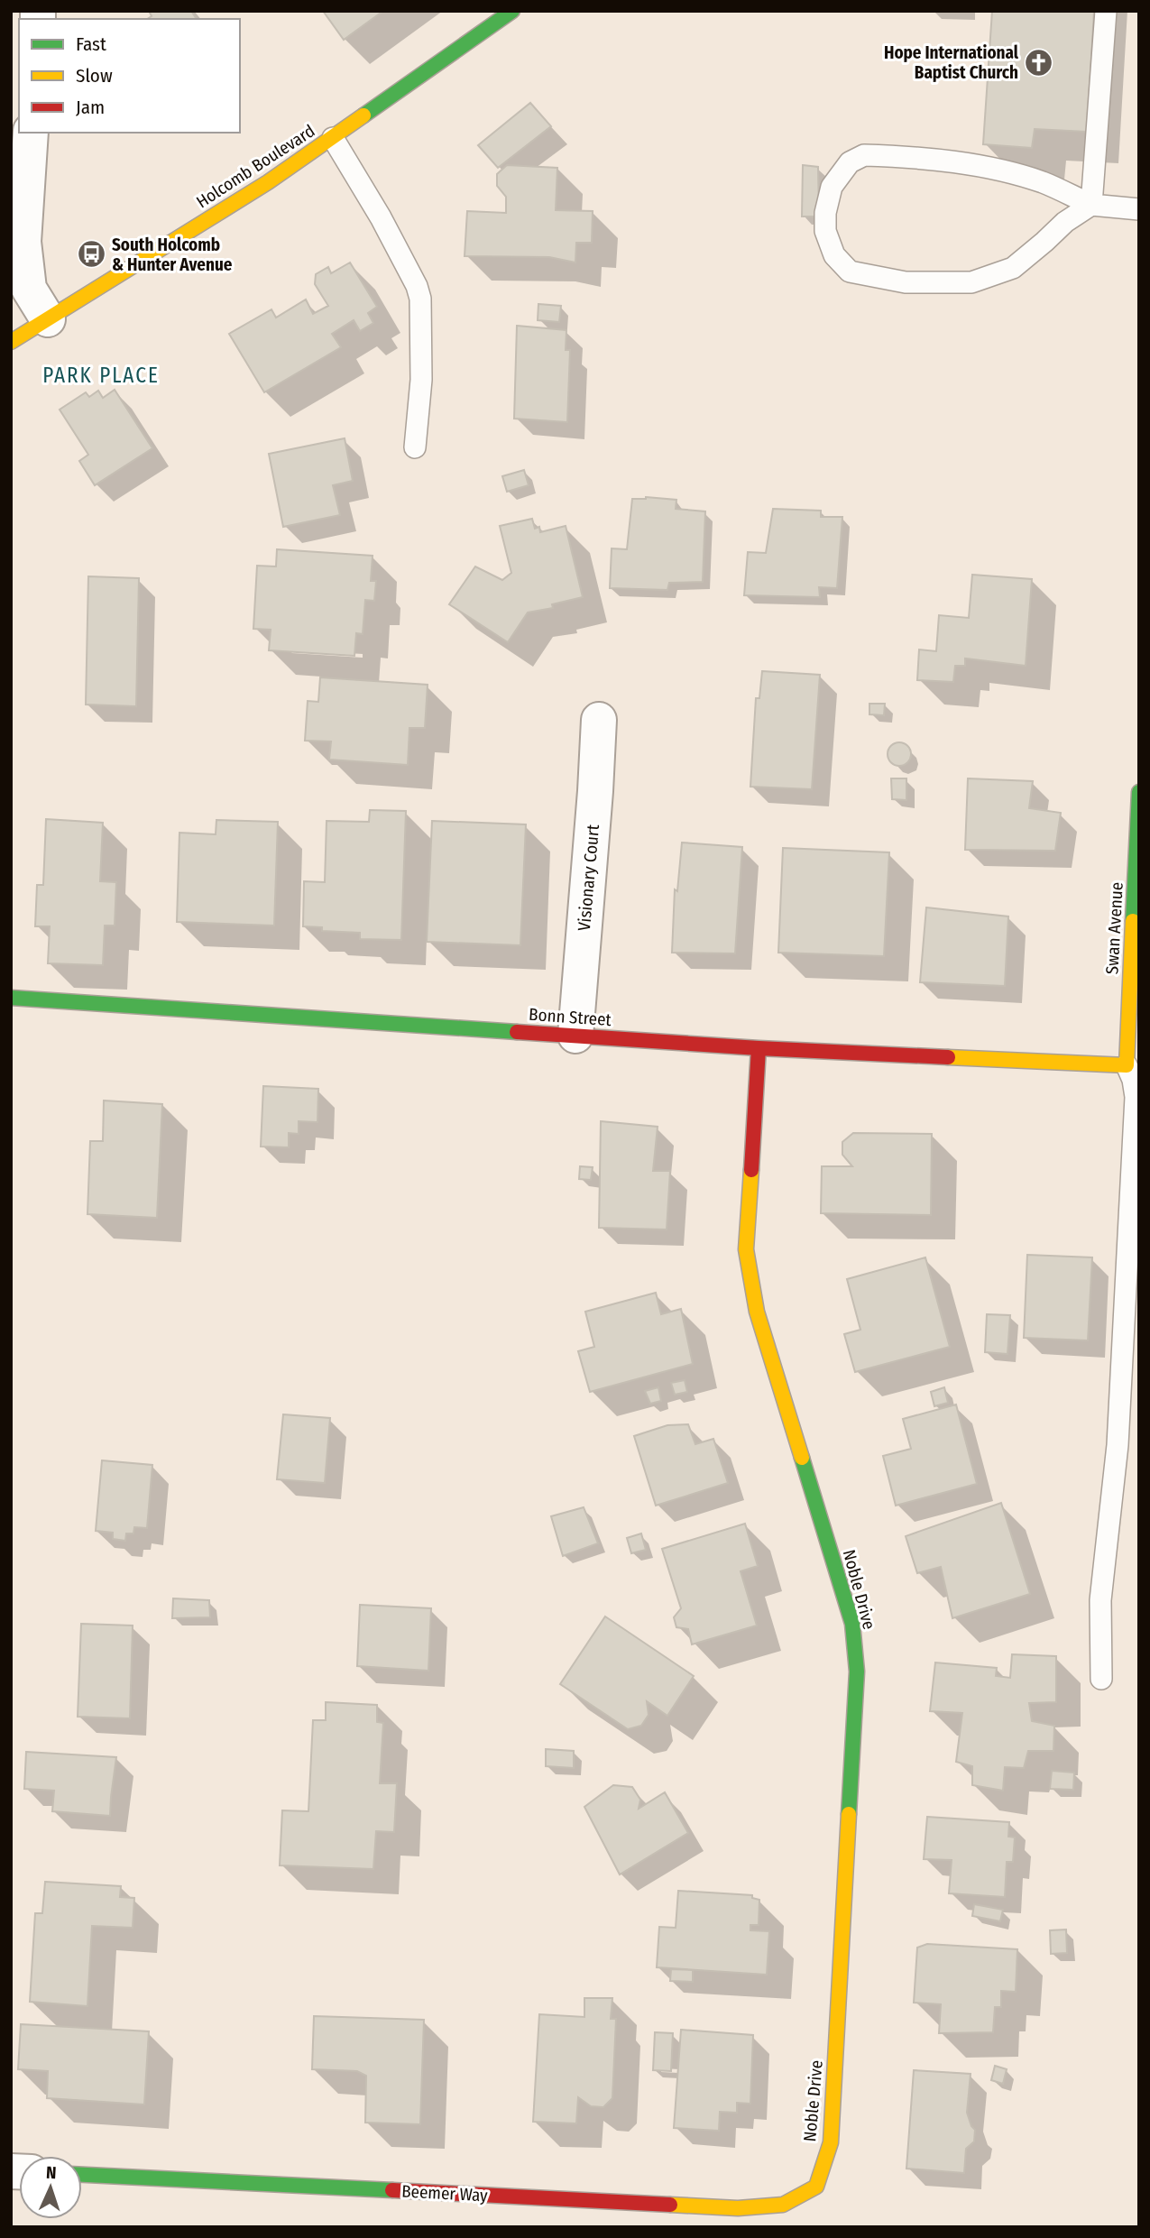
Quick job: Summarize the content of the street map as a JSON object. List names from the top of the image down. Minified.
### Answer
{"streets":{"street":["Holcomb Boulevard","Visionary Court","Swan Avenue","Bonn Street","Noble Drive","Beemer Way"]},"crossings":[["Visionary Court","Bonn Street"],["Swan Avenue","Bonn Street"],["Bonn Street","Noble Drive"],["Noble Drive","Beemer Way"]],"districts":["PARK PLACE"],"places":{"church":["Hope International Baptist Church"],"bus stop":["South Holcomb & Hunter Avenue"]},"legend":["Fast","Slow","Jam"],"north":"top"}
